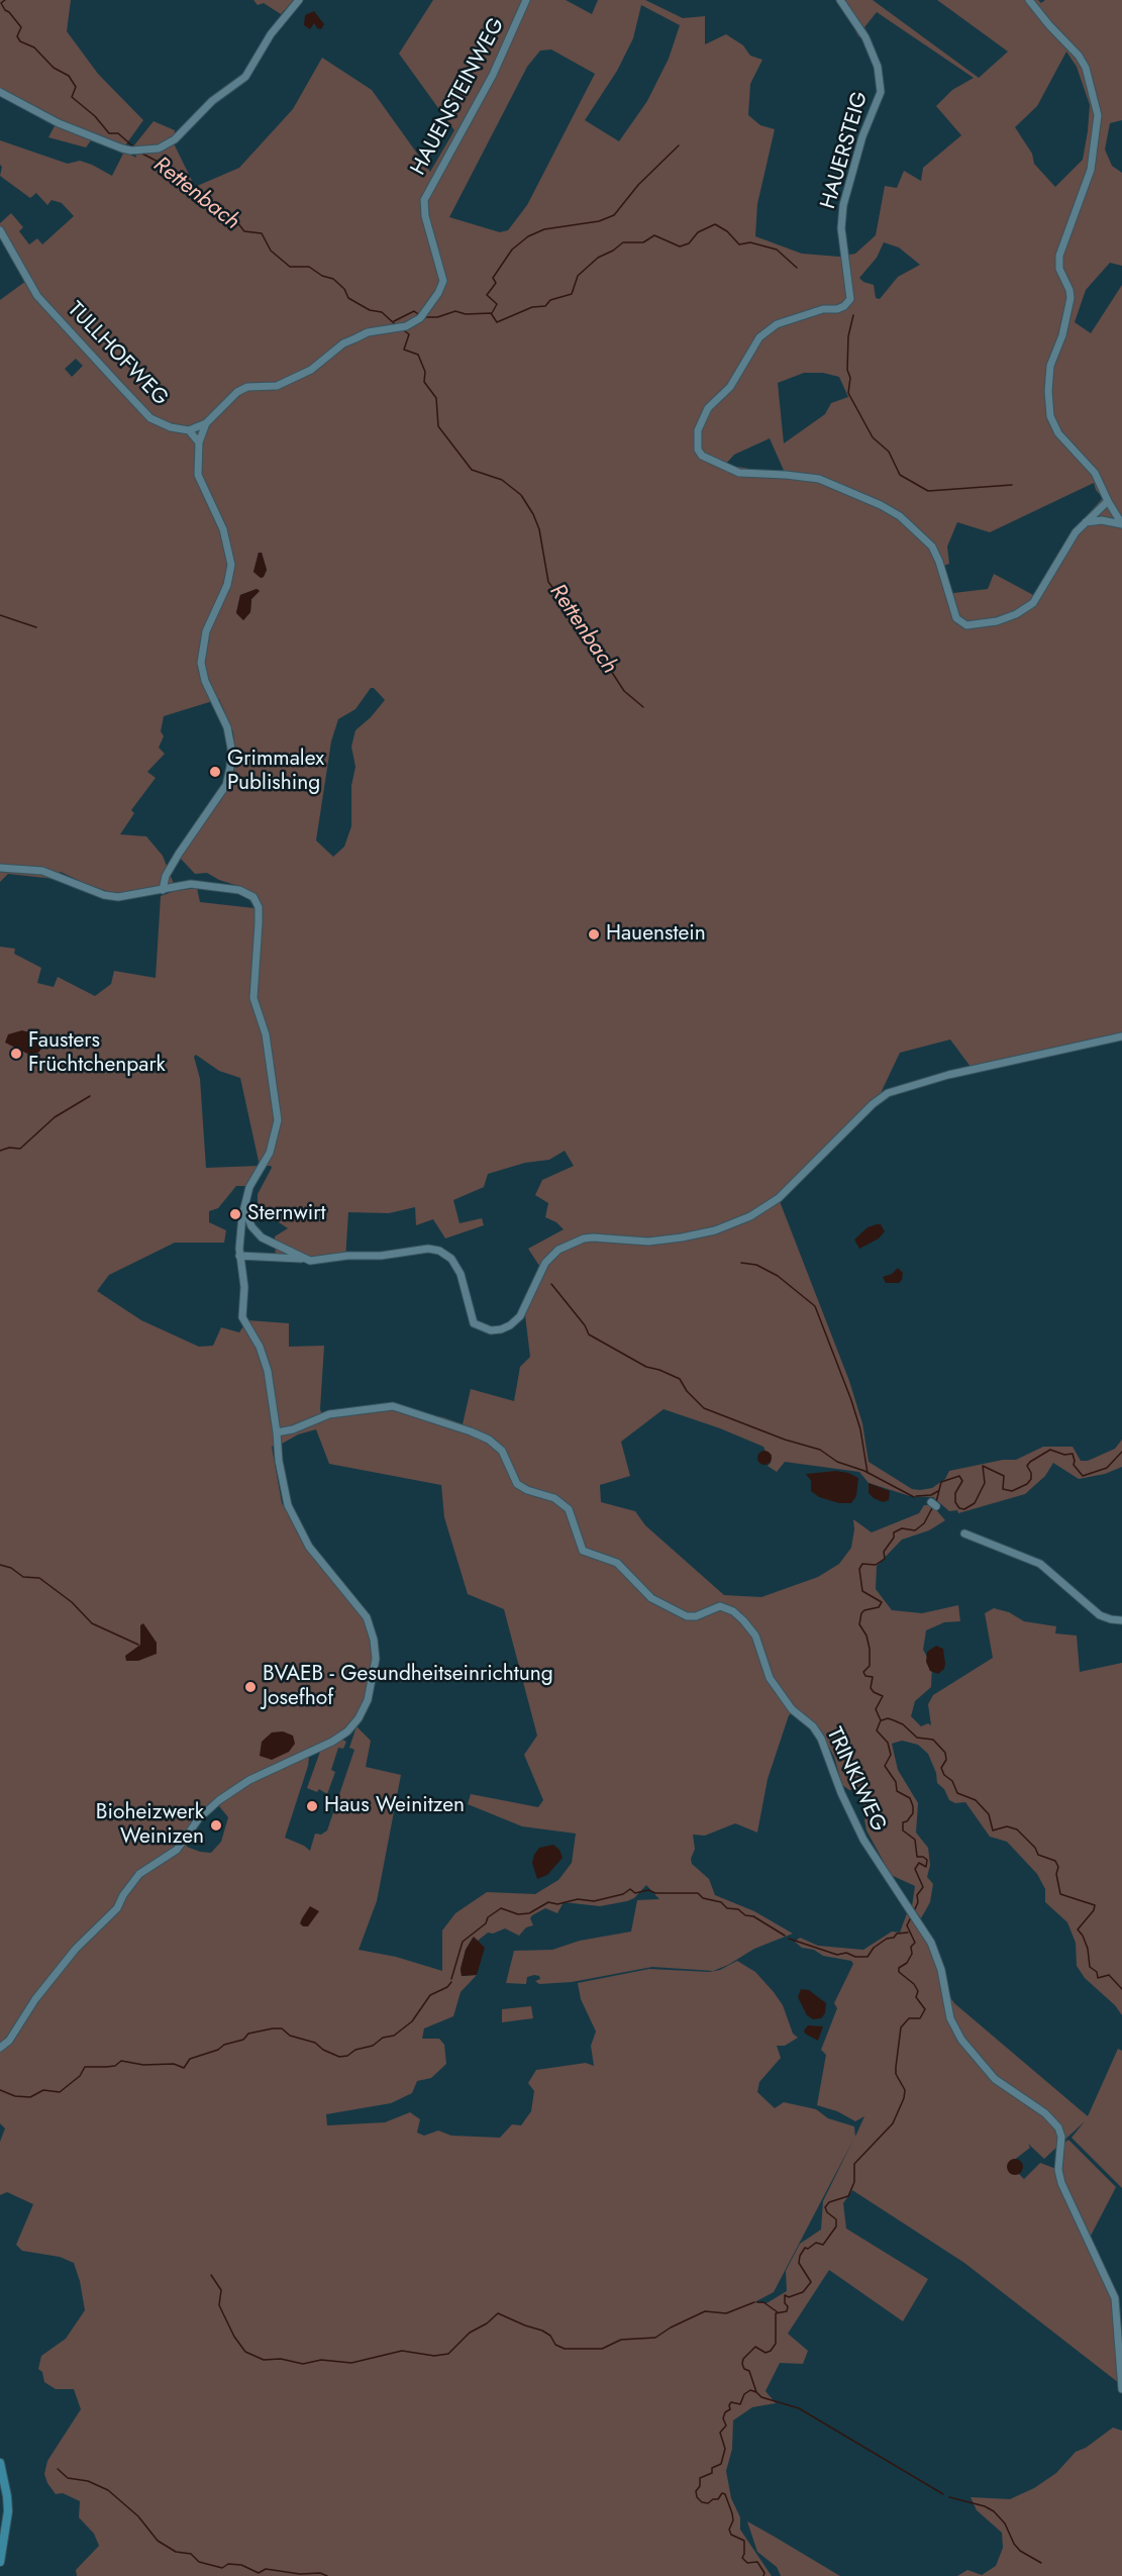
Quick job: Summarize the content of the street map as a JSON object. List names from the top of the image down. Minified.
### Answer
{"streets":{"street":["HAUENSTEINWEG","HAUERSTEIG","TULLHOFWEG","TRINKLWEG"]},"crossings":[["HAUENSTEINWEG","TULLHOFWEG"]],"water":["Rettenbach"],"places":["Grimmalex Publishing","Hauenstein","Fausters Früchtchenpark","Sternwirt","BVAEB - Gesundheitseinrichtung Josefhof","Haus Weinitzen","Bioheizwerk Weinizen"]}
